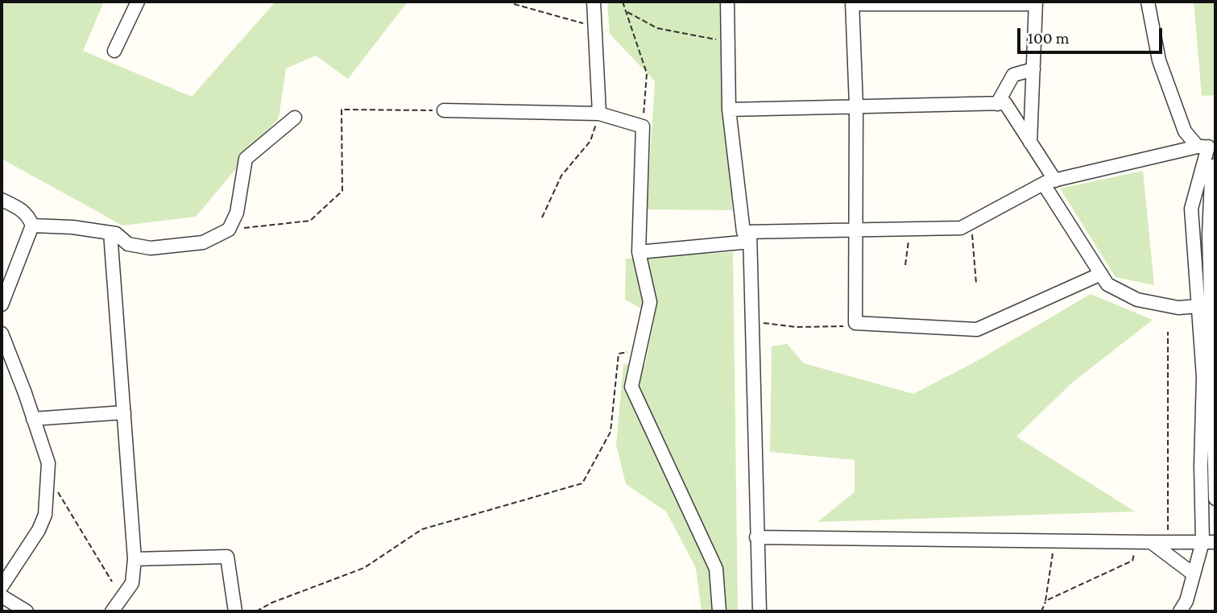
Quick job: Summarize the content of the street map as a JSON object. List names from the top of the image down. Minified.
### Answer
{"scale_bar":"100 m"}
